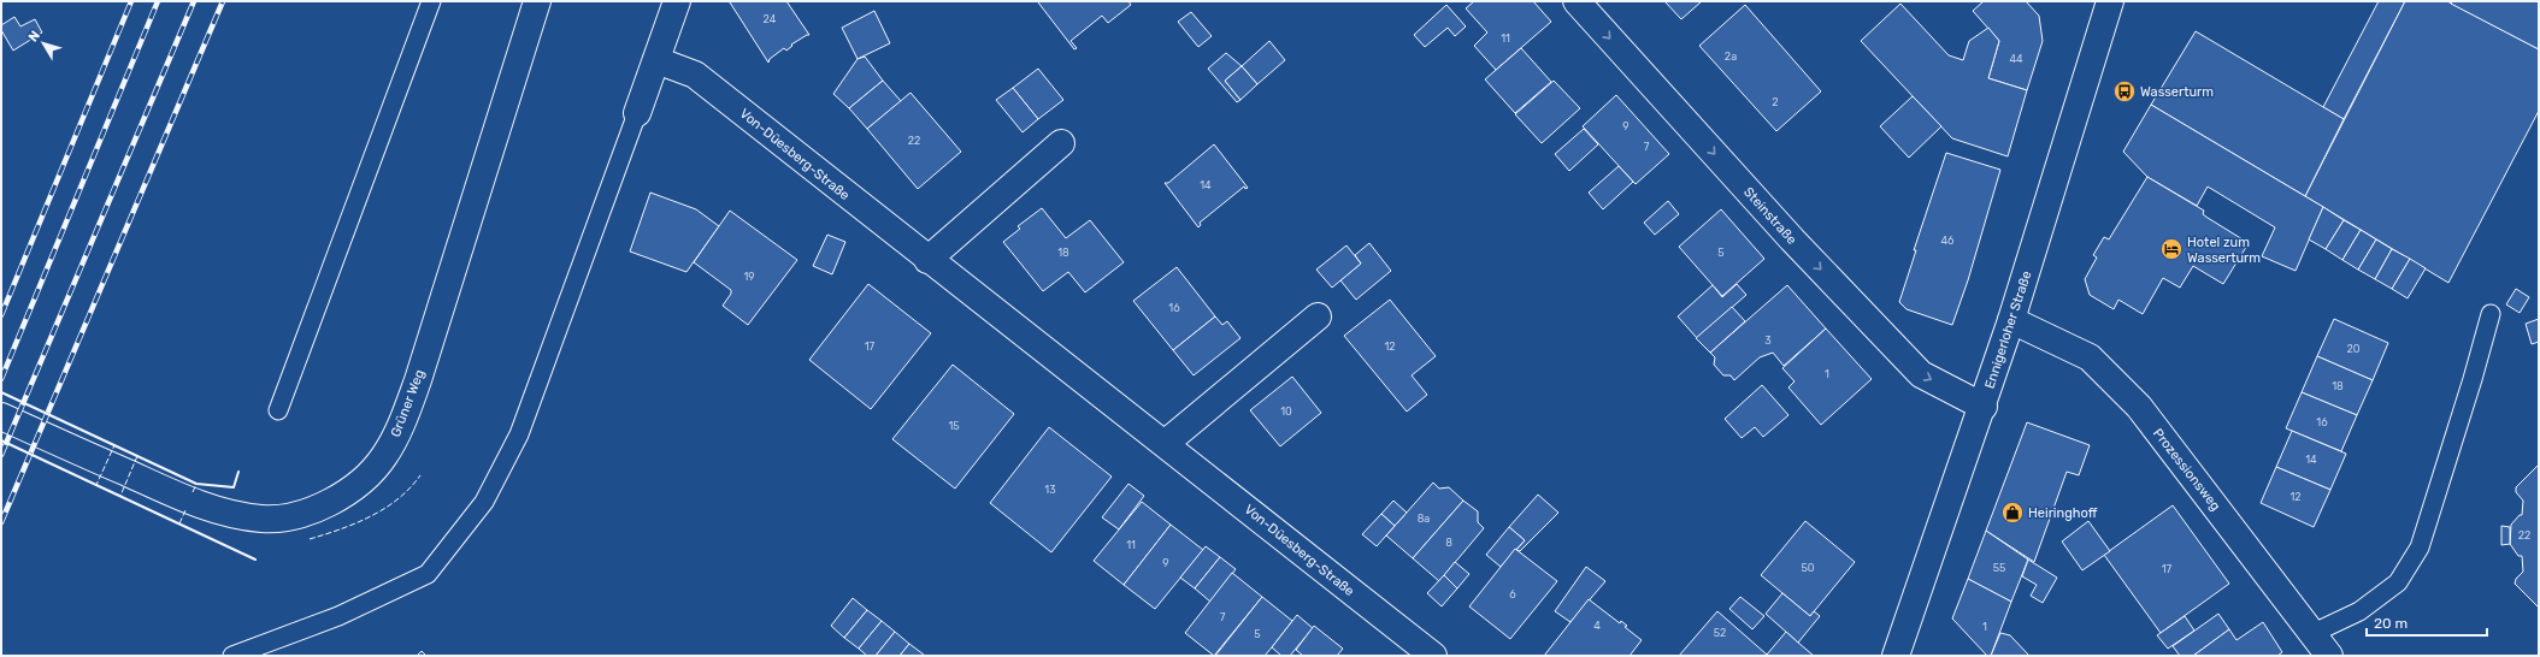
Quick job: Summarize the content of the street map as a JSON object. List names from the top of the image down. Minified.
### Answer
{"streets":{"street":["Von-Düesberg-Straße","Steinstraße","Ennigerloher Straße","Grüner Weg","Prozessionsweg"]},"crossings":[["Steinstraße","Ennigerloher Straße"],["Ennigerloher Straße","Prozessionsweg"]],"one_way":["Steinstraße"],"places":{"bus stop":["Wasserturm"],"hotel":["Hotel zum Wasserturm"],"shop":["Heiringhoff"]},"house_numbers":["24","11","2a","44","2","9","22","7","14","46","18","5","19","16","3","17","12","20","1","18","10","16","15","14","13","12","8a","22","8","11","9","50","55","17","6","7","4","1","52","5"],"scale_bar":"20 m","north":"top left"}
